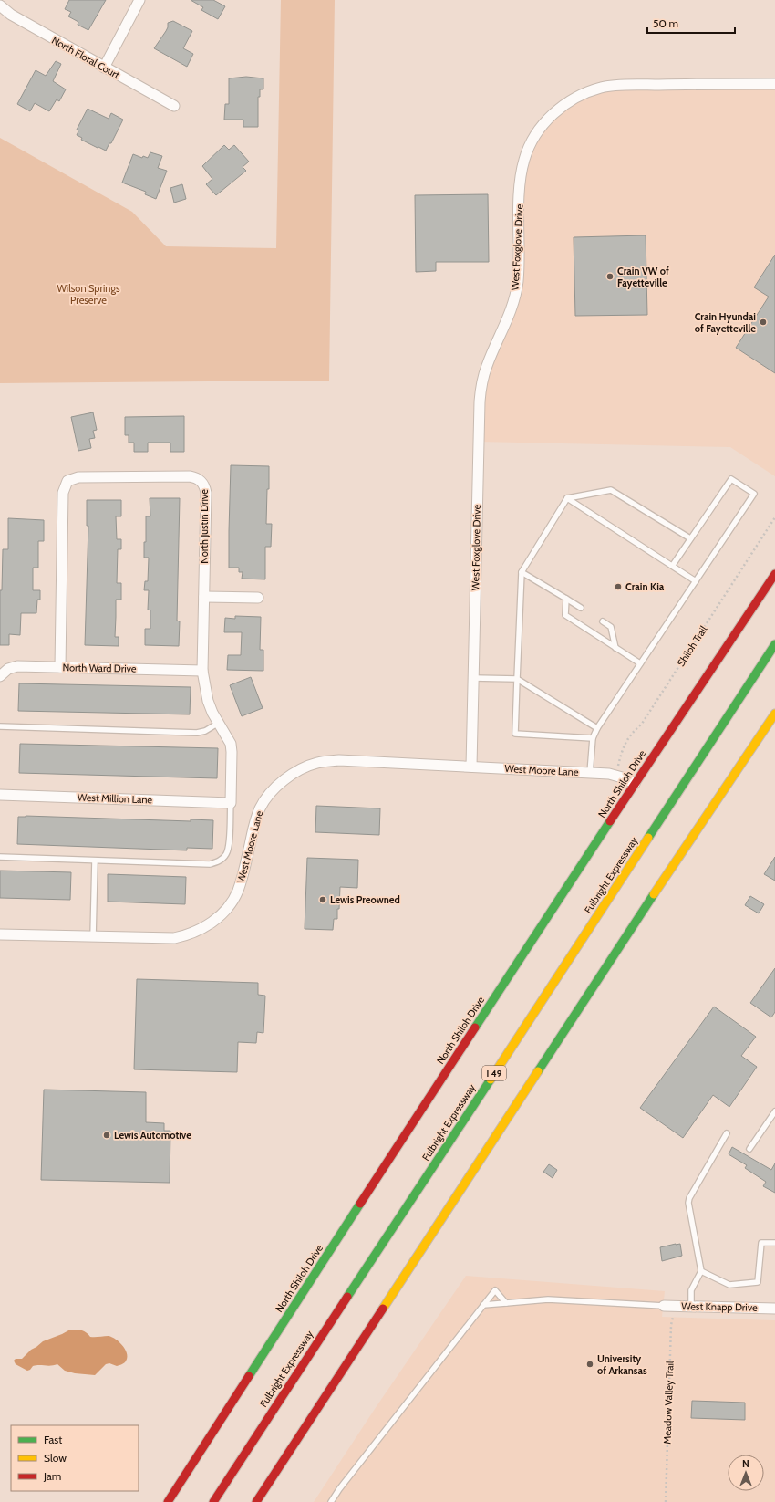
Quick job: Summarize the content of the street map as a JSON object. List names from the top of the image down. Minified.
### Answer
{"streets":{"main road":["North Shiloh Drive","Fulbright Expressway","I 49"],"street":["North Floral Court","West Foxglove Drive","North Justin Drive","North Ward Drive","West Moore Lane","West Million Lane","West Knapp Drive"],"path":["Shiloh Trail","Meadow Valley Trail"]},"crossings":[["West Foxglove Drive","West Moore Lane"],["North Justin Drive","North Ward Drive"],["North Justin Drive","West Million Lane"],["Shiloh Trail","West Moore Lane"],["West Moore Lane","North Shiloh Drive"]],"parks":["Wilson Springs Preserve"],"places":["Crain VW of Fayetteville","Crain Hyundai of Fayetteville","Crain Kia","Lewis Preowned","Lewis Automotive","University of Arkansas"],"legend":["Fast","Slow","Jam"],"scale_bar":"50 m","north":"top"}
